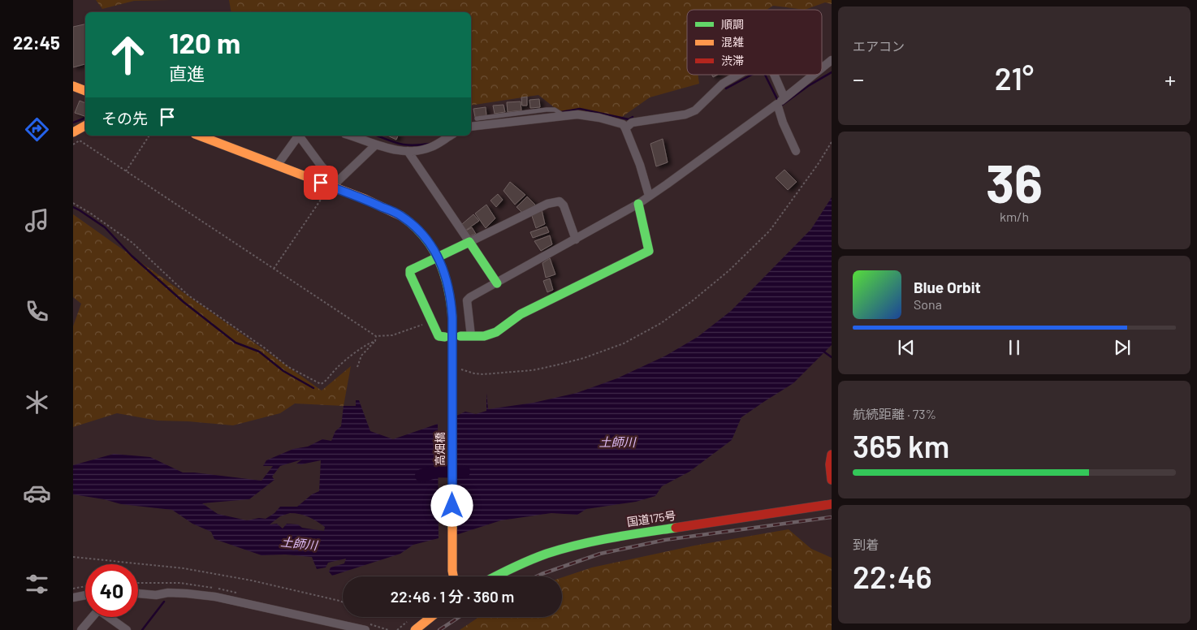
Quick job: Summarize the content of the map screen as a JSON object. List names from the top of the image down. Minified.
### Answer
{"streets":{"main road":["高畑橋","国道175号"]},"water":["土師川"],"legend":["順調","混雑","渋滞"],"page":{"tabs":"22:45","tile":["エアコン",["36","km/h"],["航続距離 · 73%","365 km"],["到着","22:46"]],"turn":["120 m","直進"],"heat":["−","21°","+"],"then":"その先","song":["Blue Orbit","Sona"],"limit":"40","trip":"22:46 · 1 分 · 360 m"}}
